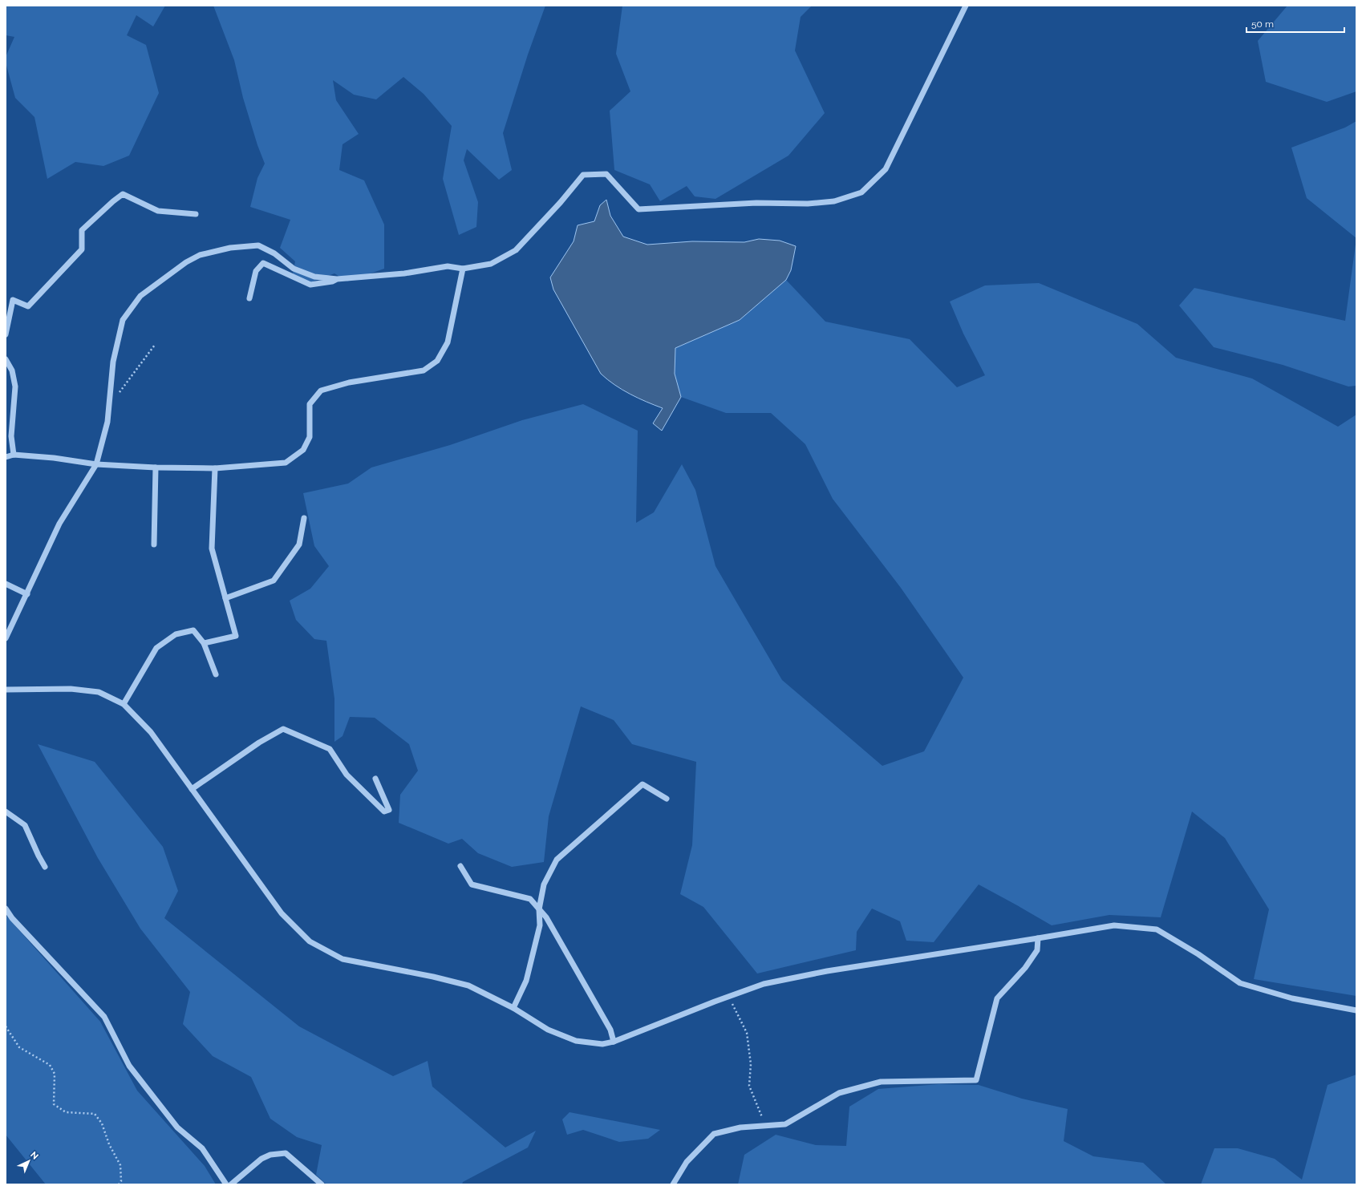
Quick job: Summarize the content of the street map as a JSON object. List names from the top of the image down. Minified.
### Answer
{"scale_bar":"50 m","north":"top right"}
